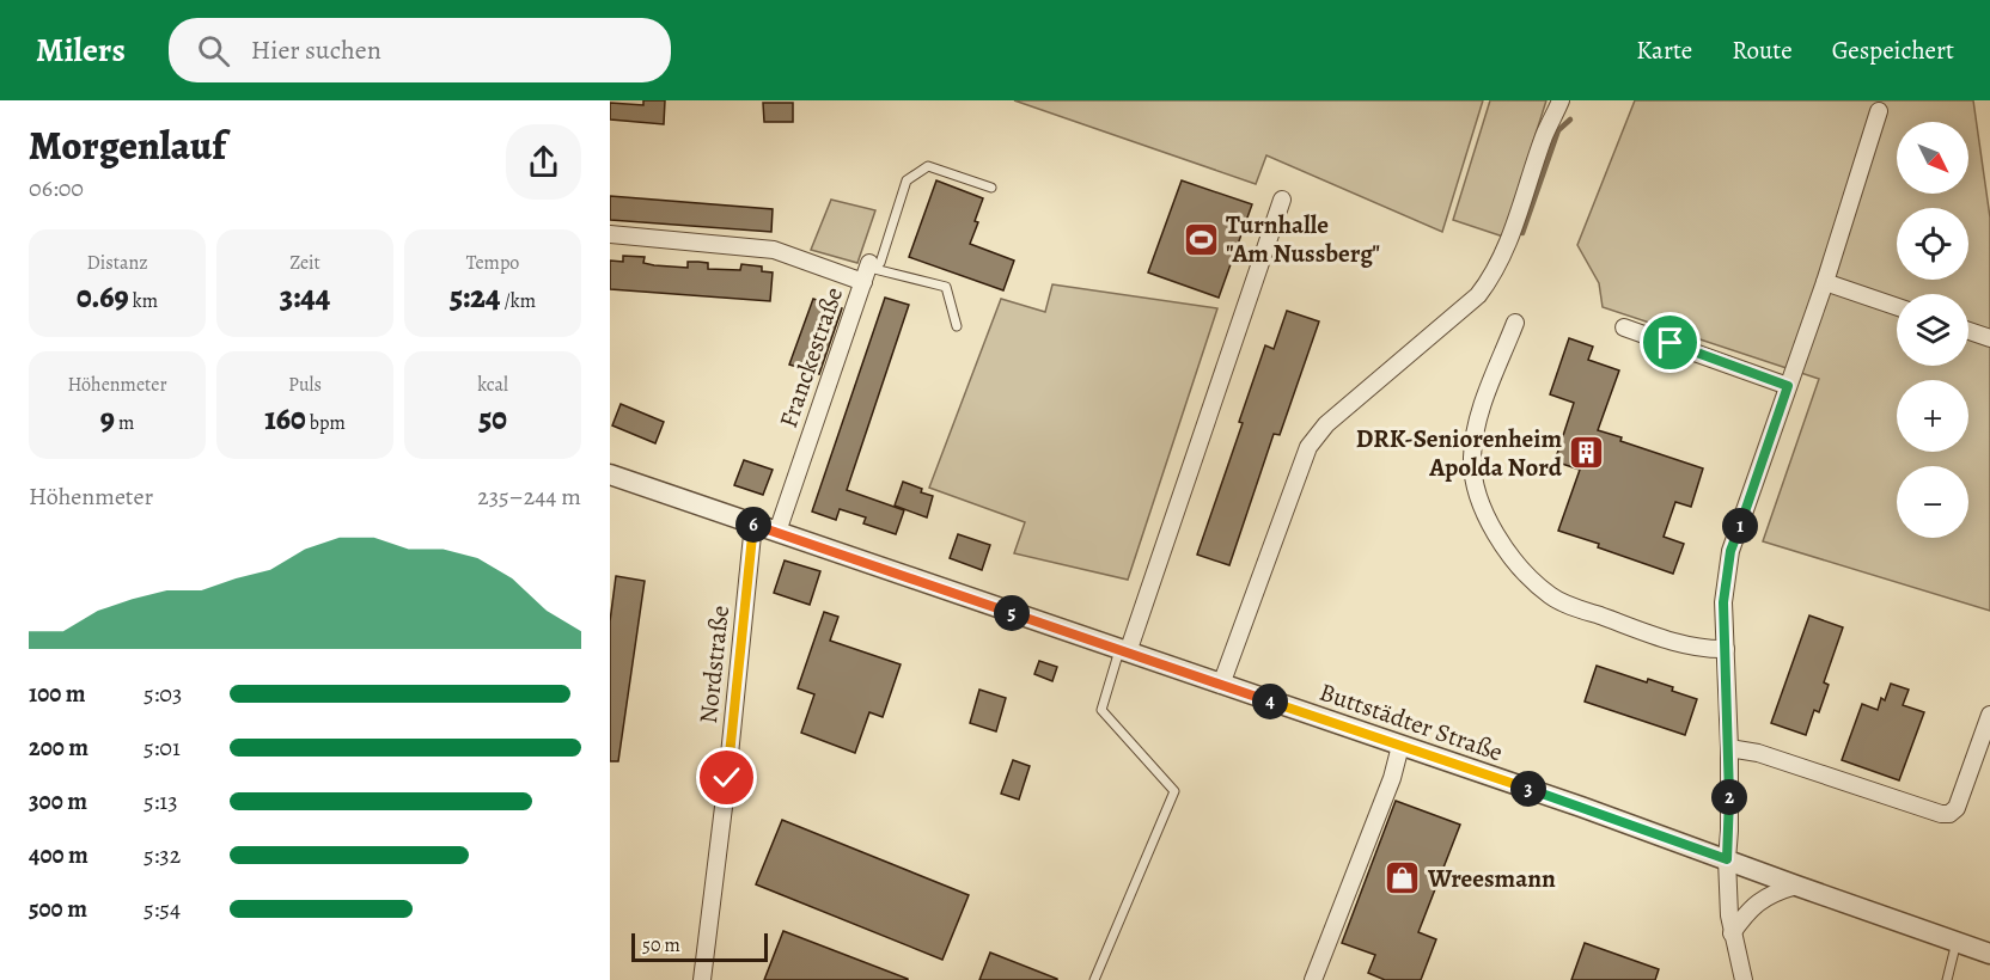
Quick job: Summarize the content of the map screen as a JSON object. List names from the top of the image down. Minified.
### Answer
{"streets":{"street":["Franckestraße","Nordstraße","Buttstädter Straße"]},"crossings":[["Franckestraße","Buttstädter Straße"],["Nordstraße","Buttstädter Straße"]],"places":{"sports":["Turnhalle \"Am Nussberg\""],"building":["DRK-Seniorenheim Apolda Nord"],"shop":["Wreesmann"]},"scale_bar":"50 m","north":"bottom right","page":{"header":"Milers","search":"Hier suchen","nav":["Karte","Route","Gespeichert"],"heading":["Morgenlauf","06:00"],"map_buttons":["+","−"],"stats":[["Distanz","0.69 km"],["Zeit","3:44"],["Tempo","5:24 /km"],["Höhenmeter","9 m"],["Puls","160 bpm"],["kcal","50"]],"chart":["Höhenmeter","235–244 m"],"pins":["6","1","5","4","3","2"],"list":[{"name":"100 m","note":"5:03"},{"name":"200 m","note":"5:01"},{"name":"300 m","note":"5:13"},{"name":"400 m","note":"5:32"},{"name":"500 m","note":"5:54"}],"scale":"50 m"}}
